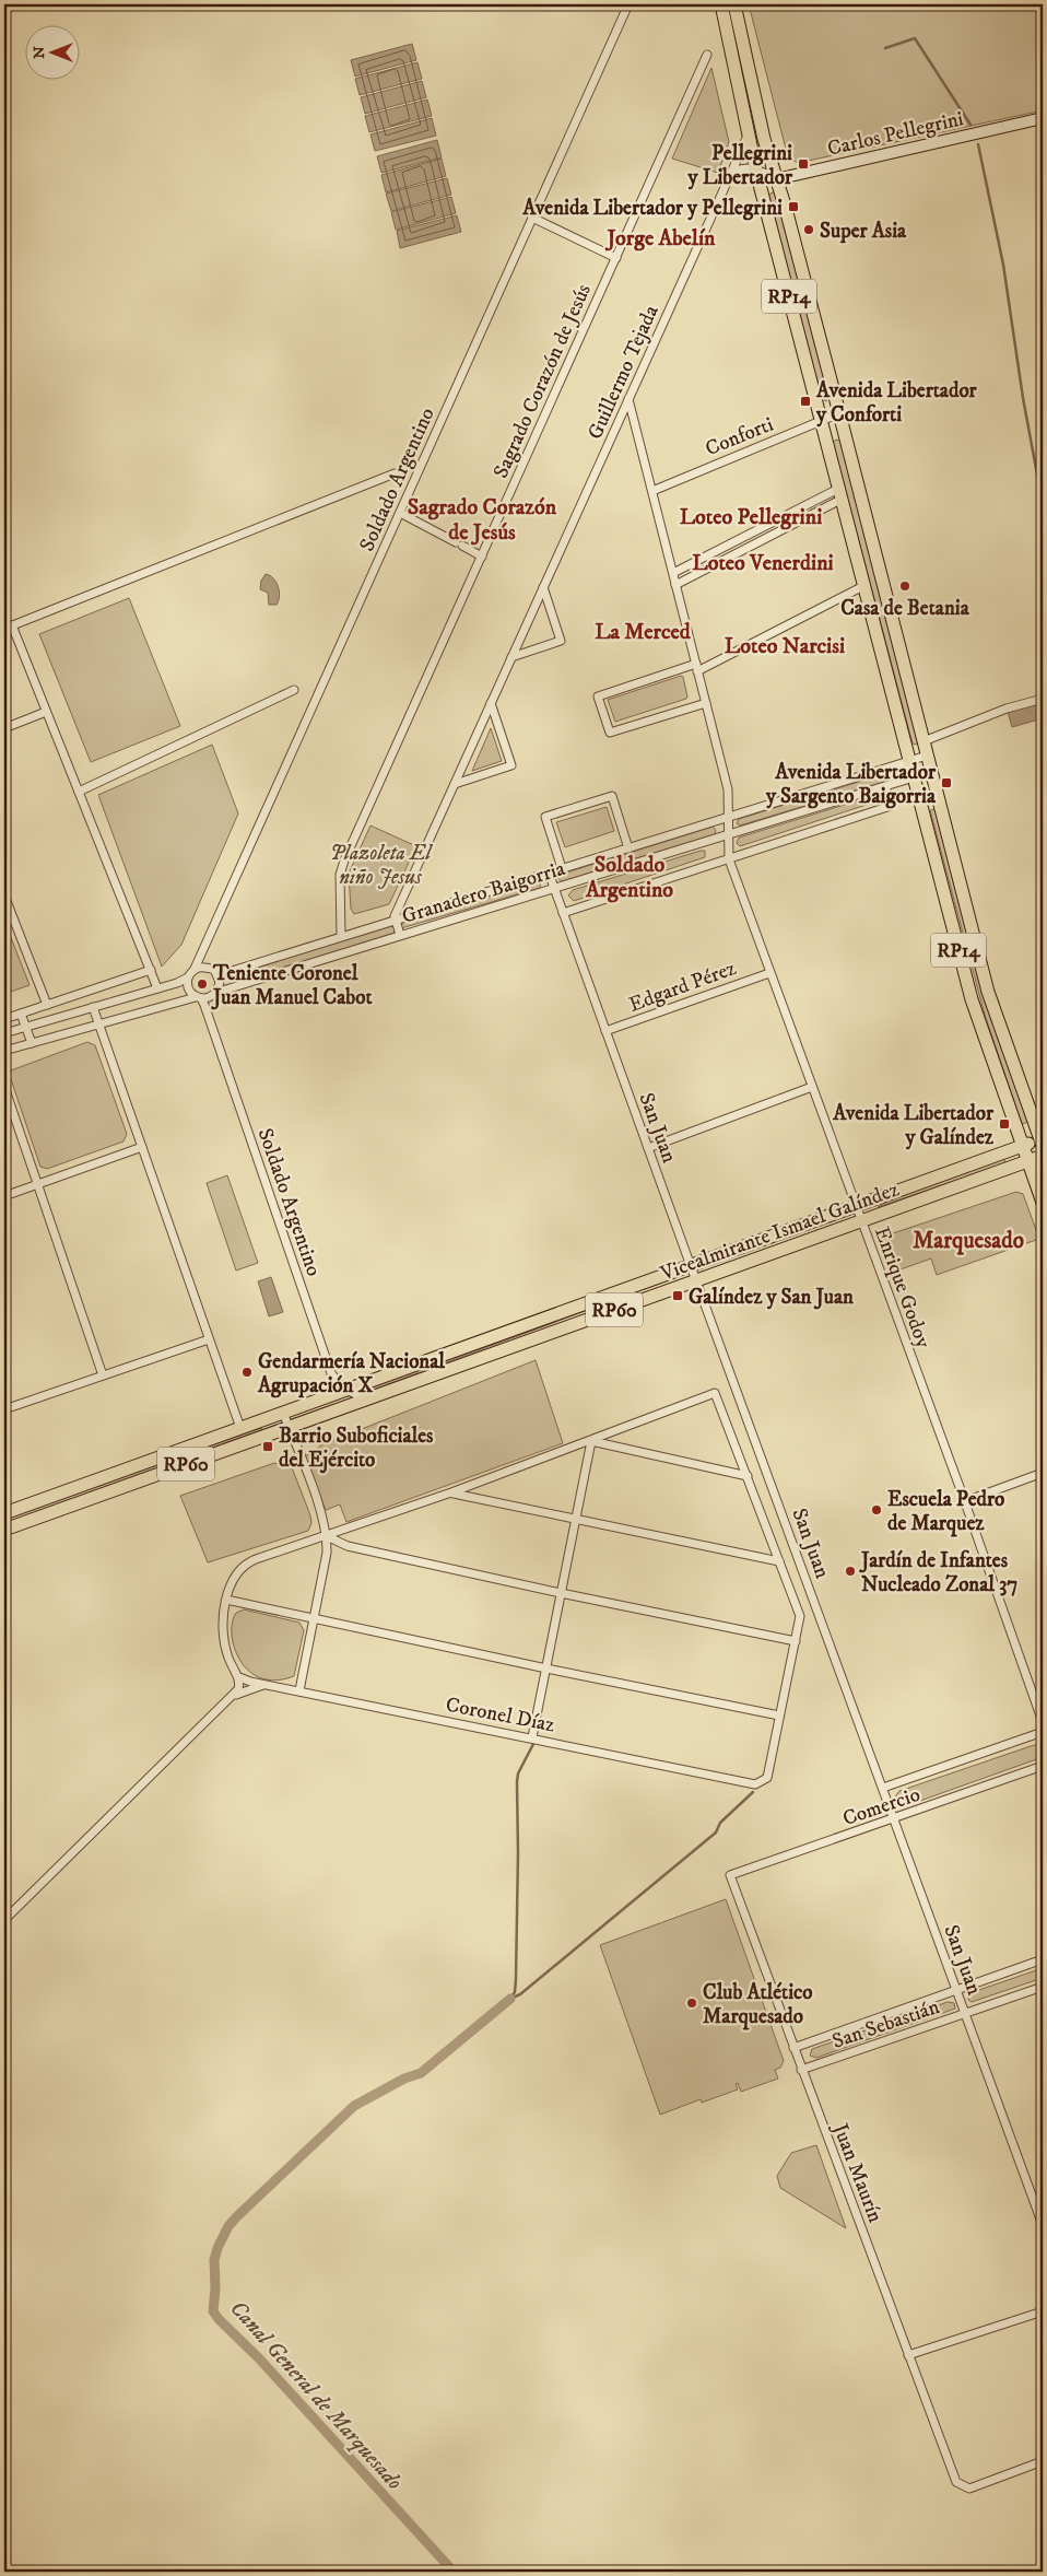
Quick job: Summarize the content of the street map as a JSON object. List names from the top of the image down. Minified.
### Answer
{"streets":{"main road":["Carlos Pellegrini","RP14","Vicealmirante Ismael Galíndez","RP60"],"street":["Guillermo Tejada","Sagrado Corazón de Jesús","Conforti","Soldado Argentino","Granadero Baigorria","Edgard Pérez","San Juan","Enrique Godoy","Coronel Díaz","Comercio","San Sebastián","Juan Maurín"]},"crossings":[["Carlos Pellegrini","RP14"],["RP14","Guillermo Tejada"],["RP14","Conforti"],["RP14","Granadero Baigorria"],["RP14","Vicealmirante Ismael Galíndez"],["Guillermo Tejada","Granadero Baigorria"],["Guillermo Tejada","Enrique Godoy"],["Sagrado Corazón de Jesús","Granadero Baigorria"],["Conforti","Enrique Godoy"],["Soldado Argentino","Granadero Baigorria"],["Soldado Argentino","Vicealmirante Ismael Galíndez"],["Granadero Baigorria","San Juan"],["Granadero Baigorria","Enrique Godoy"],["Edgard Pérez","San Juan"],["Edgard Pérez","Enrique Godoy"],["San Juan","Vicealmirante Ismael Galíndez"],["San Juan","Comercio"],["San Juan","San Sebastián"],["Vicealmirante Ismael Galíndez","Enrique Godoy"],["Comercio","Juan Maurín"],["San Sebastián","Juan Maurín"]],"districts":["Jorge Abelín","Sagrado Corazón de Jesús","Loteo Pellegrini","Loteo Venerdini","La Merced","Loteo Narcisi","Soldado Argentino","Marquesado"],"water":["Canal General de Marquesado"],"parks":["Plazoleta El niño Jesus"],"places":{"transit":["Pellegrini y Libertador","Avenida Libertador y Pellegrini","Avenida Libertador y Conforti","Avenida Libertador y Sargento Baigorria","Avenida Libertador y Galíndez","Galíndez y San Juan","Barrio Suboficiales del Ejército"],"other":["Super Asia","Casa de Betania","Teniente Coronel Juan Manuel Cabot","Gendarmería Nacional Agrupación X","Escuela Pedro de Marquez","Jardín de Infantes Nucleado Zonal 37","Club Atlético Marquesado"]},"north":"left"}
